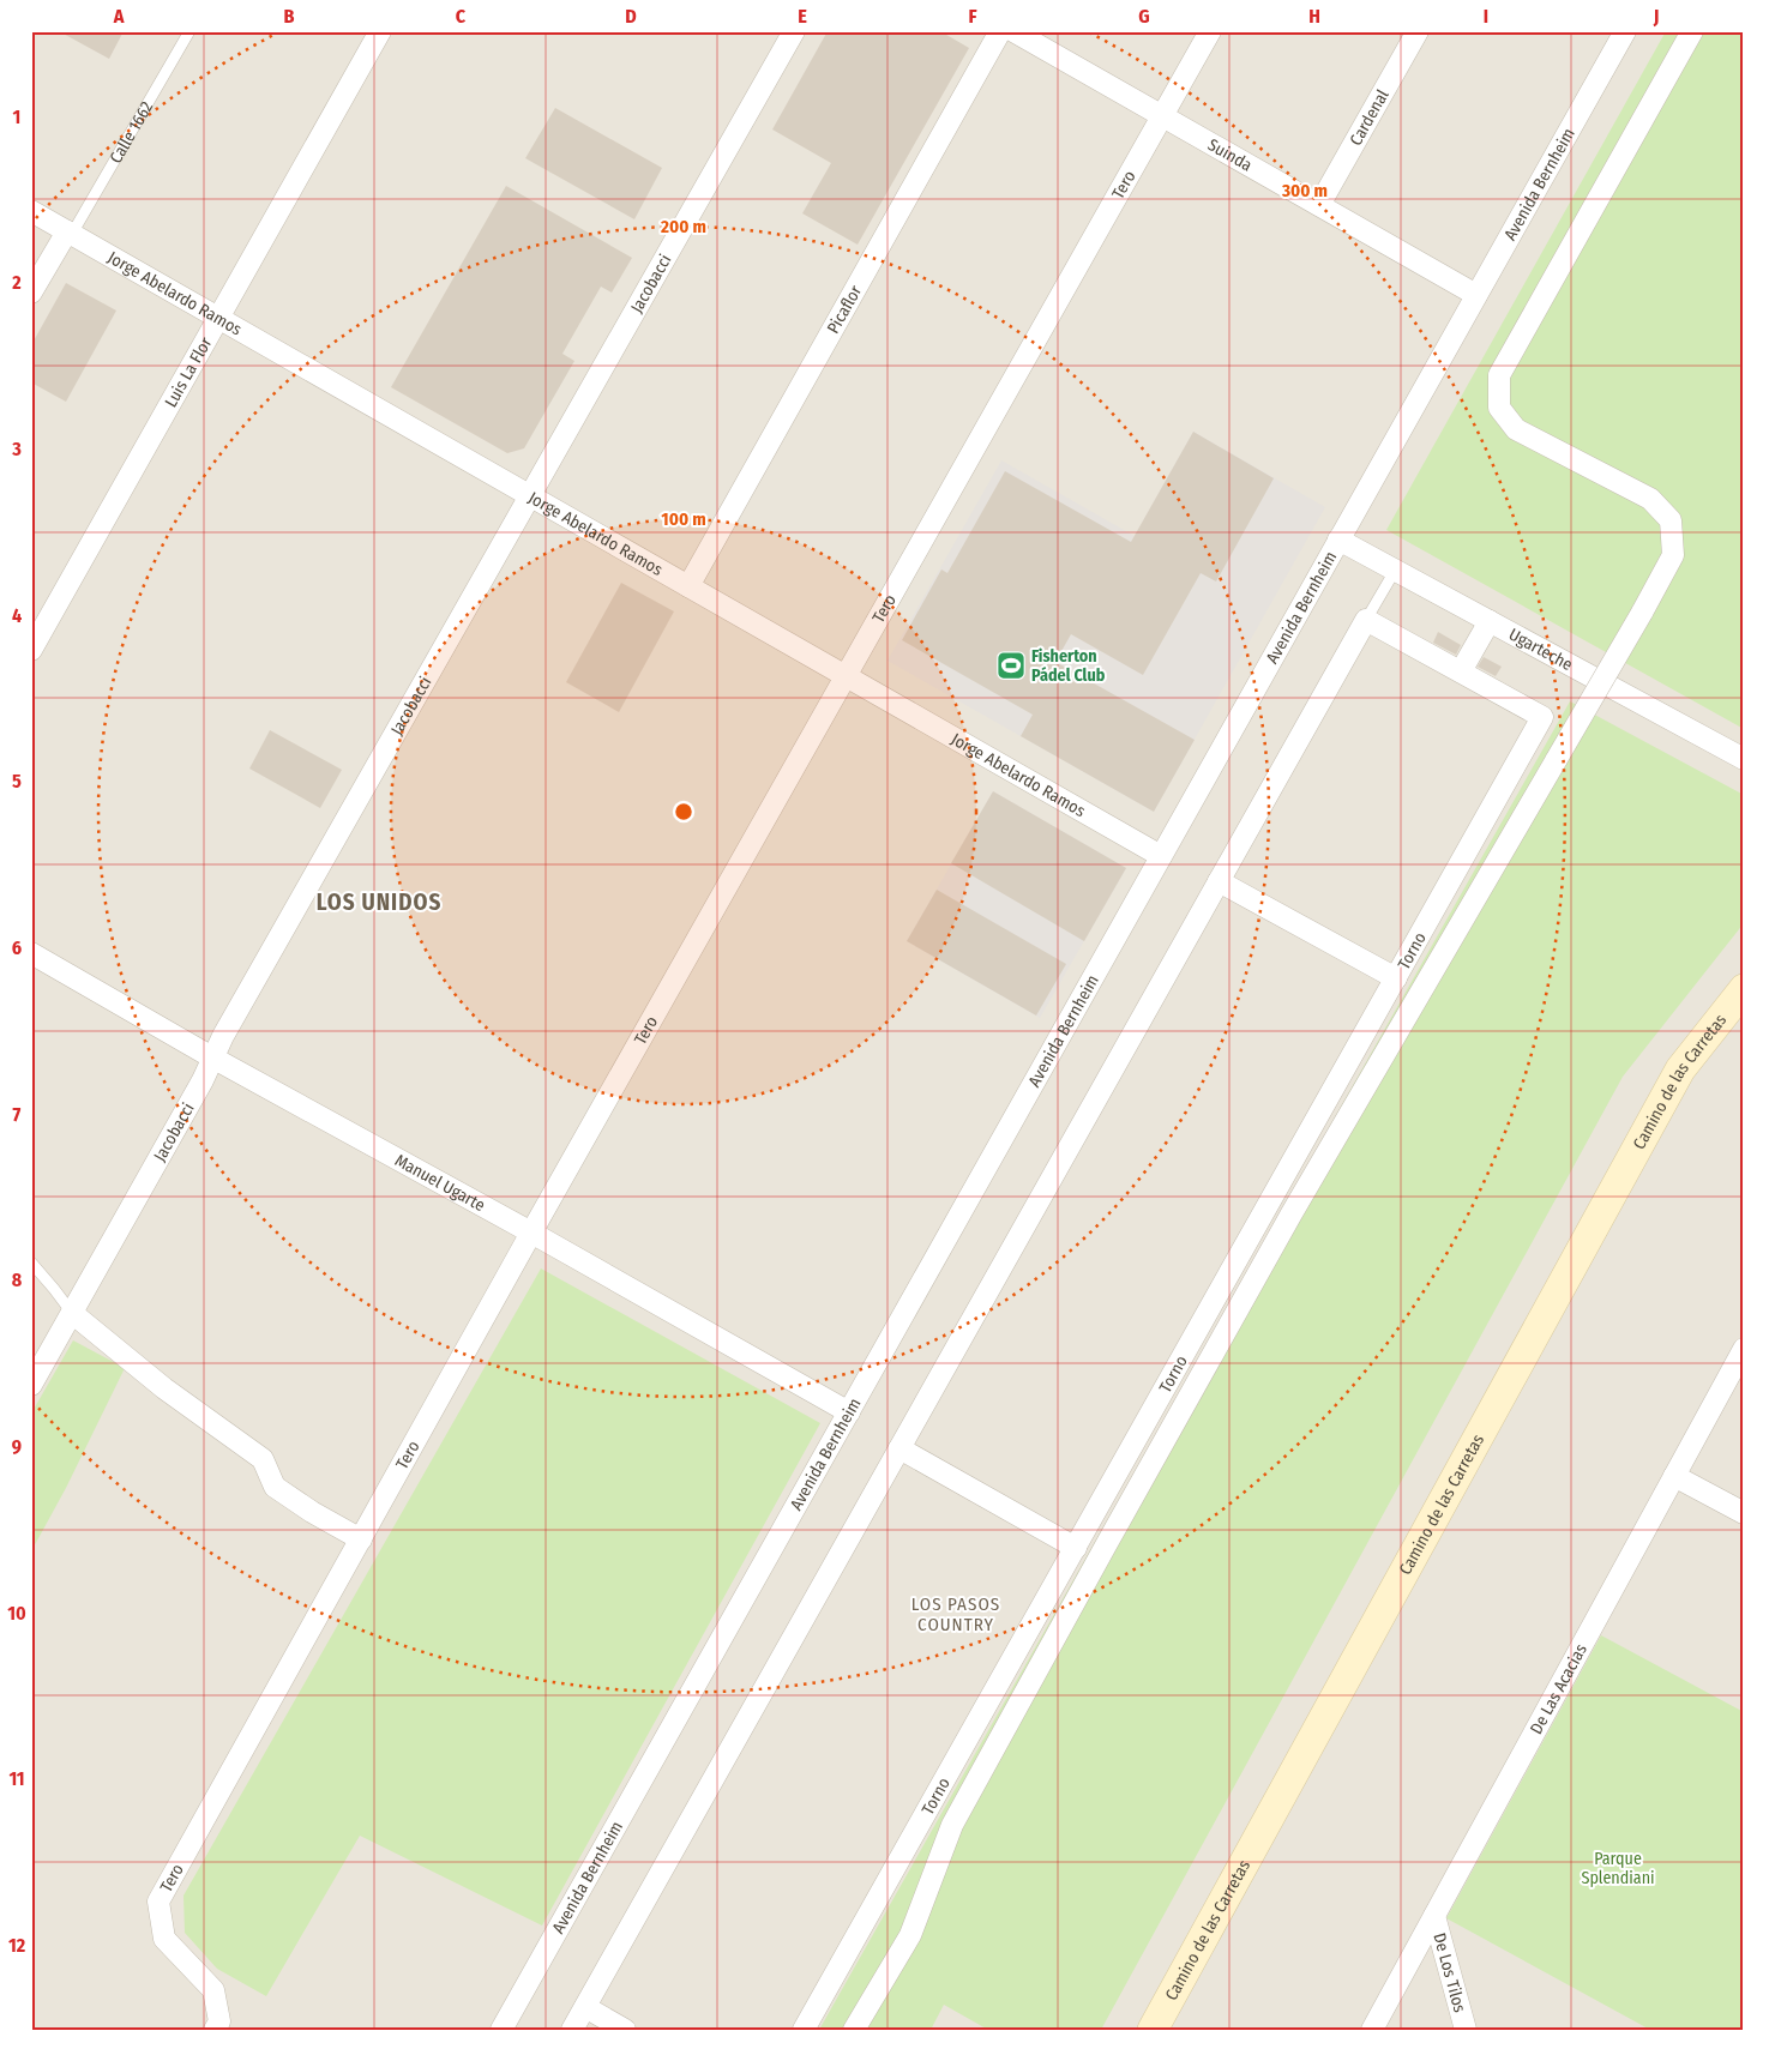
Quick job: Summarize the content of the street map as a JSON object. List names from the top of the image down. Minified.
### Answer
{"streets":{"street":["Cardenal","Calle 1662","Suinda","Avenida Bernheim","Tero","Jacobacci","Jorge Abelardo Ramos","Picaflor","Luis La Flor","Ugarteche","Torno","Camino de las Carretas","Manuel Ugarte","De Las Acacias","De Los Tilos"]},"crossings":[["Cardenal","Suinda"],["Calle 1662","Jorge Abelardo Ramos"],["Suinda","Avenida Bernheim"],["Suinda","Tero"],["Avenida Bernheim","Jorge Abelardo Ramos"],["Avenida Bernheim","Ugarteche"],["Avenida Bernheim","Manuel Ugarte"],["Tero","Jorge Abelardo Ramos"],["Tero","Manuel Ugarte"],["Jacobacci","Jorge Abelardo Ramos"],["Jacobacci","Manuel Ugarte"],["Jorge Abelardo Ramos","Picaflor"],["Jorge Abelardo Ramos","Luis La Flor"],["De Las Acacias","De Los Tilos"]],"districts":["LOS UNIDOS","LOS PASOS COUNTRY"],"parks":["Parque Splendiani"],"places":{"sports":["Fisherton Pádel Club"]},"grid":{"columns":["A","B","C","D","E","F","G","H","I","J"],"rows":["1","2","3","4","5","6","7","8","9","10","11","12"]},"rings":["300 m","200 m","100 m"]}
